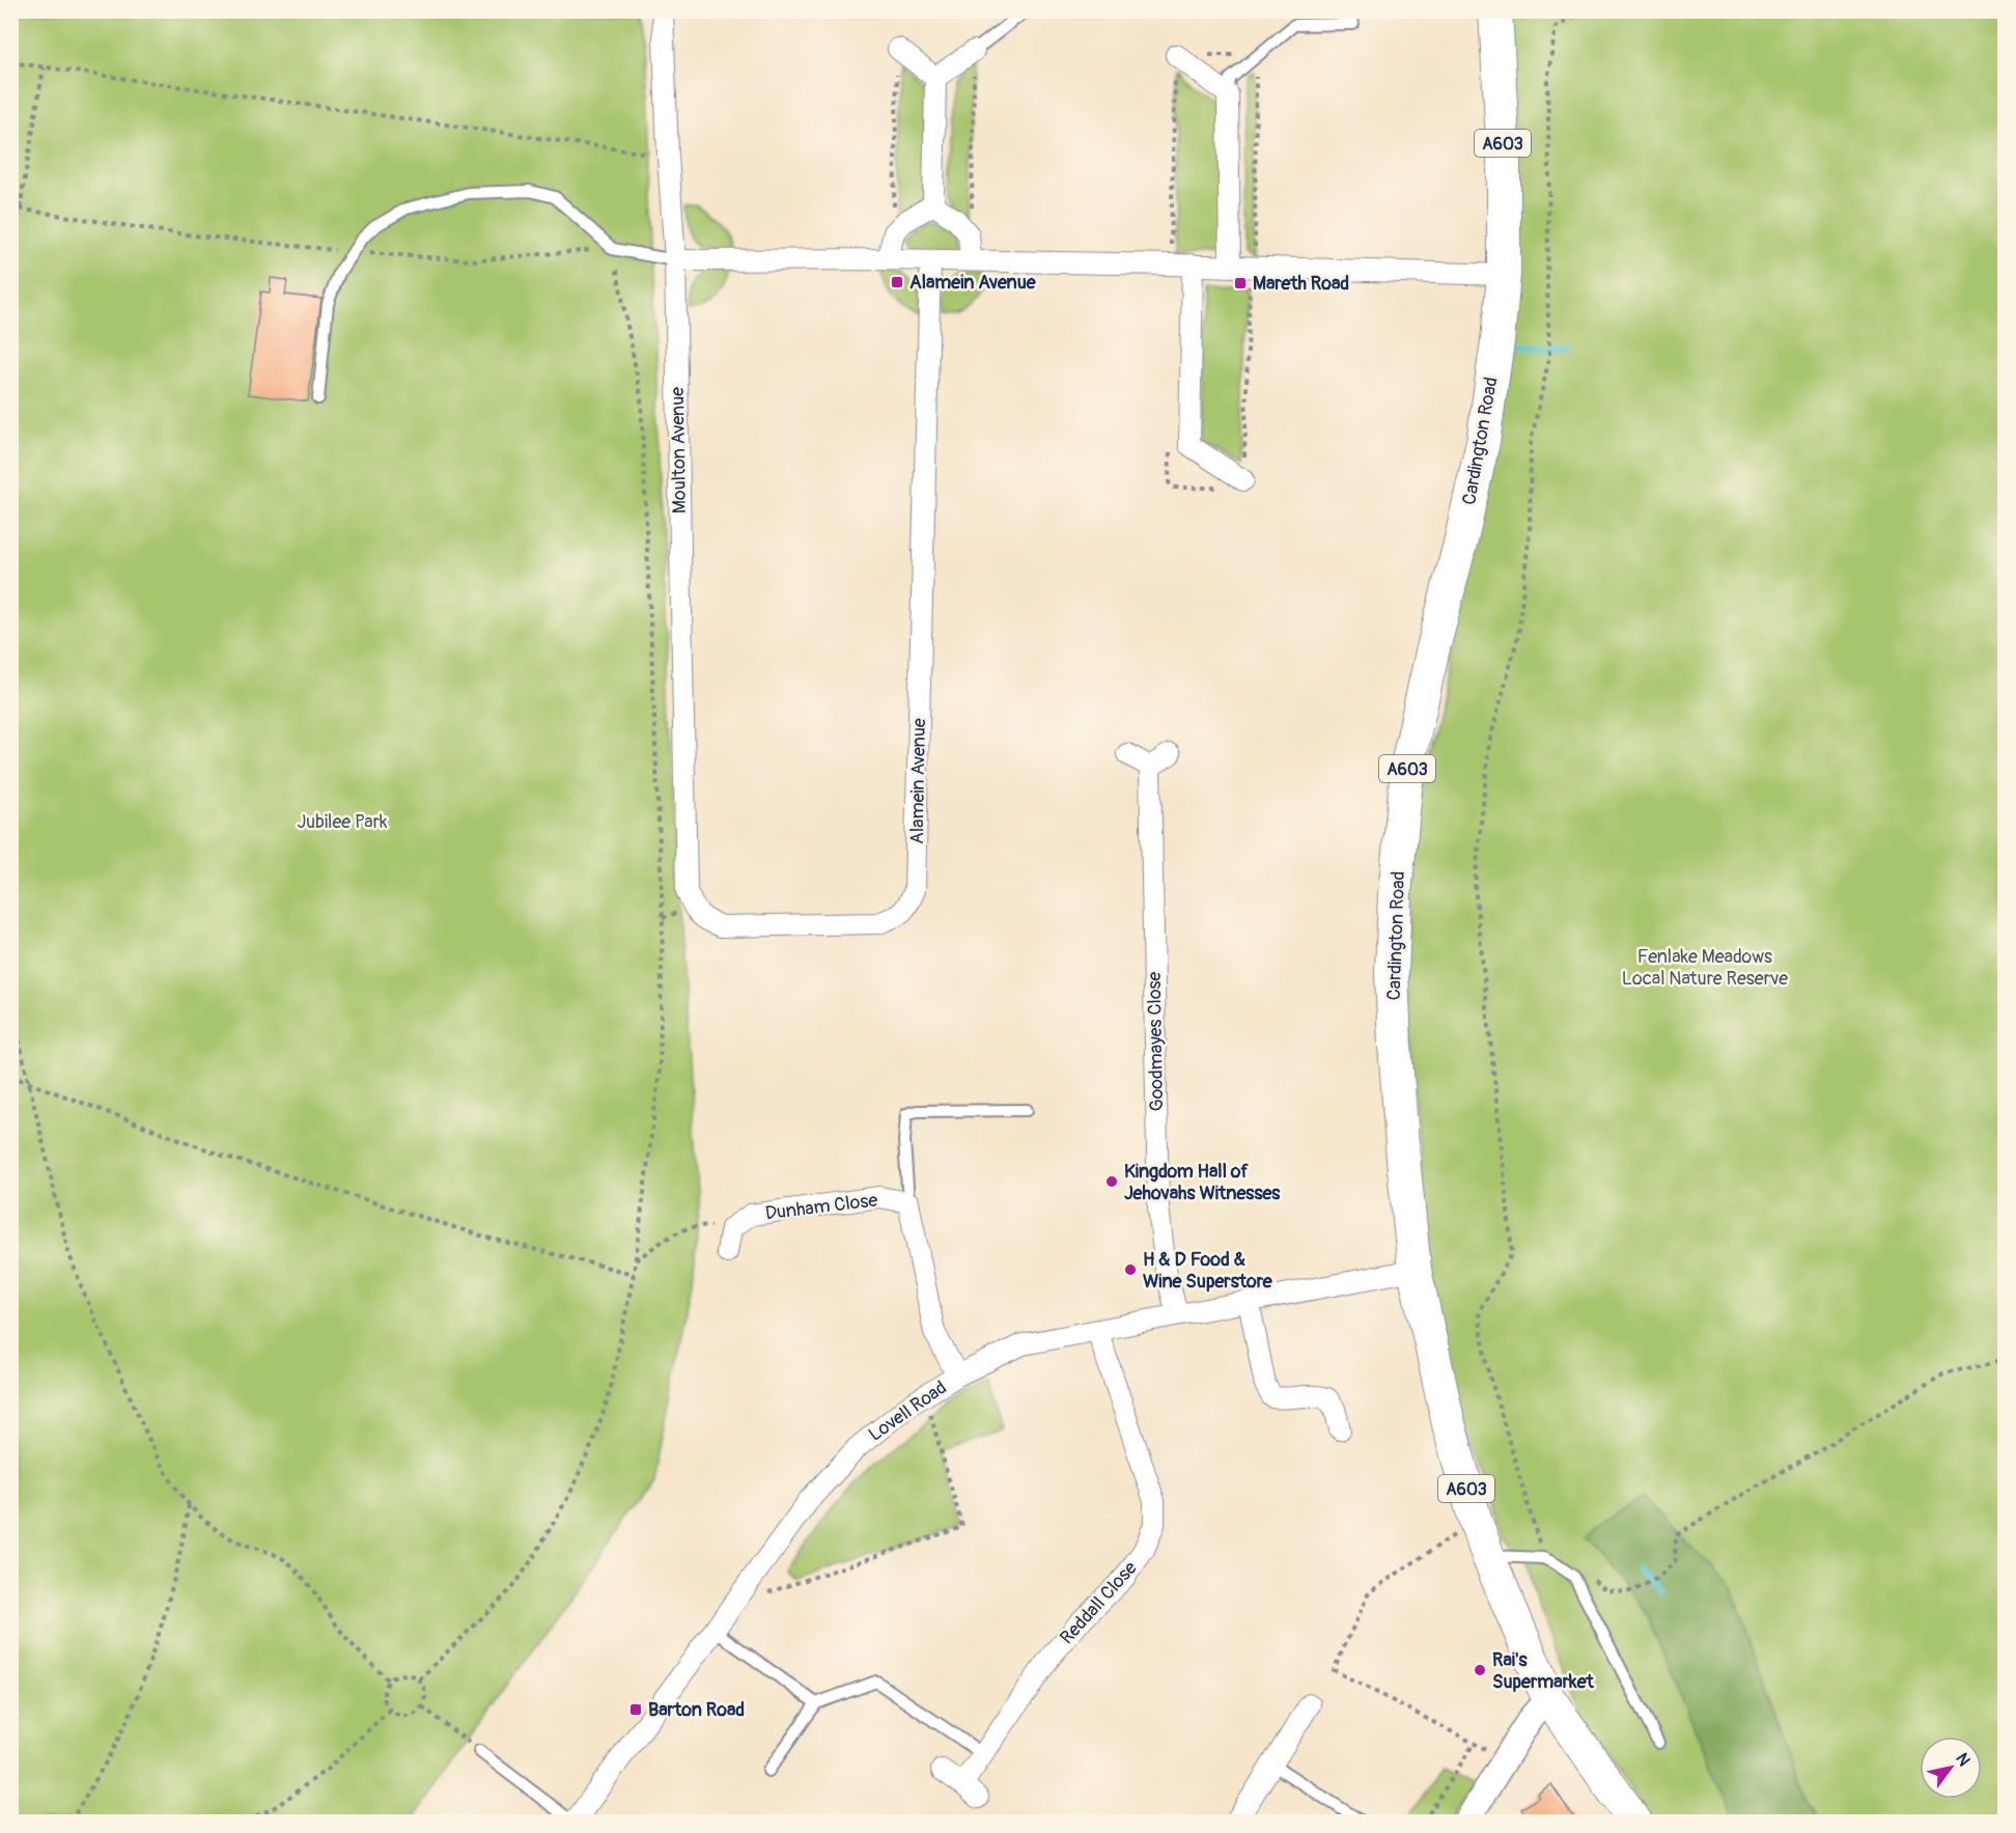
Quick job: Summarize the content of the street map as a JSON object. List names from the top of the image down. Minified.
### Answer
{"streets":{"main road":["A603","Cardington Road"],"street":["Moulton Avenue","Alamein Avenue","Goodmayes Close","Dunham Close","Lovell Road","Reddall Close"]},"crossings":[["Cardington Road","Lovell Road"],["Moulton Avenue","Alamein Avenue"],["Goodmayes Close","Lovell Road"],["Lovell Road","Reddall Close"]],"parks":["Jubilee Park","Fenlake Meadows Local Nature Reserve"],"places":{"transit":["Alamein Avenue","Mareth Road","Barton Road"],"other":["Kingdom Hall of Jehovahs Witnesses","H & D Food & Wine Superstore","Rai's Supermarket"]},"north":"top right"}
